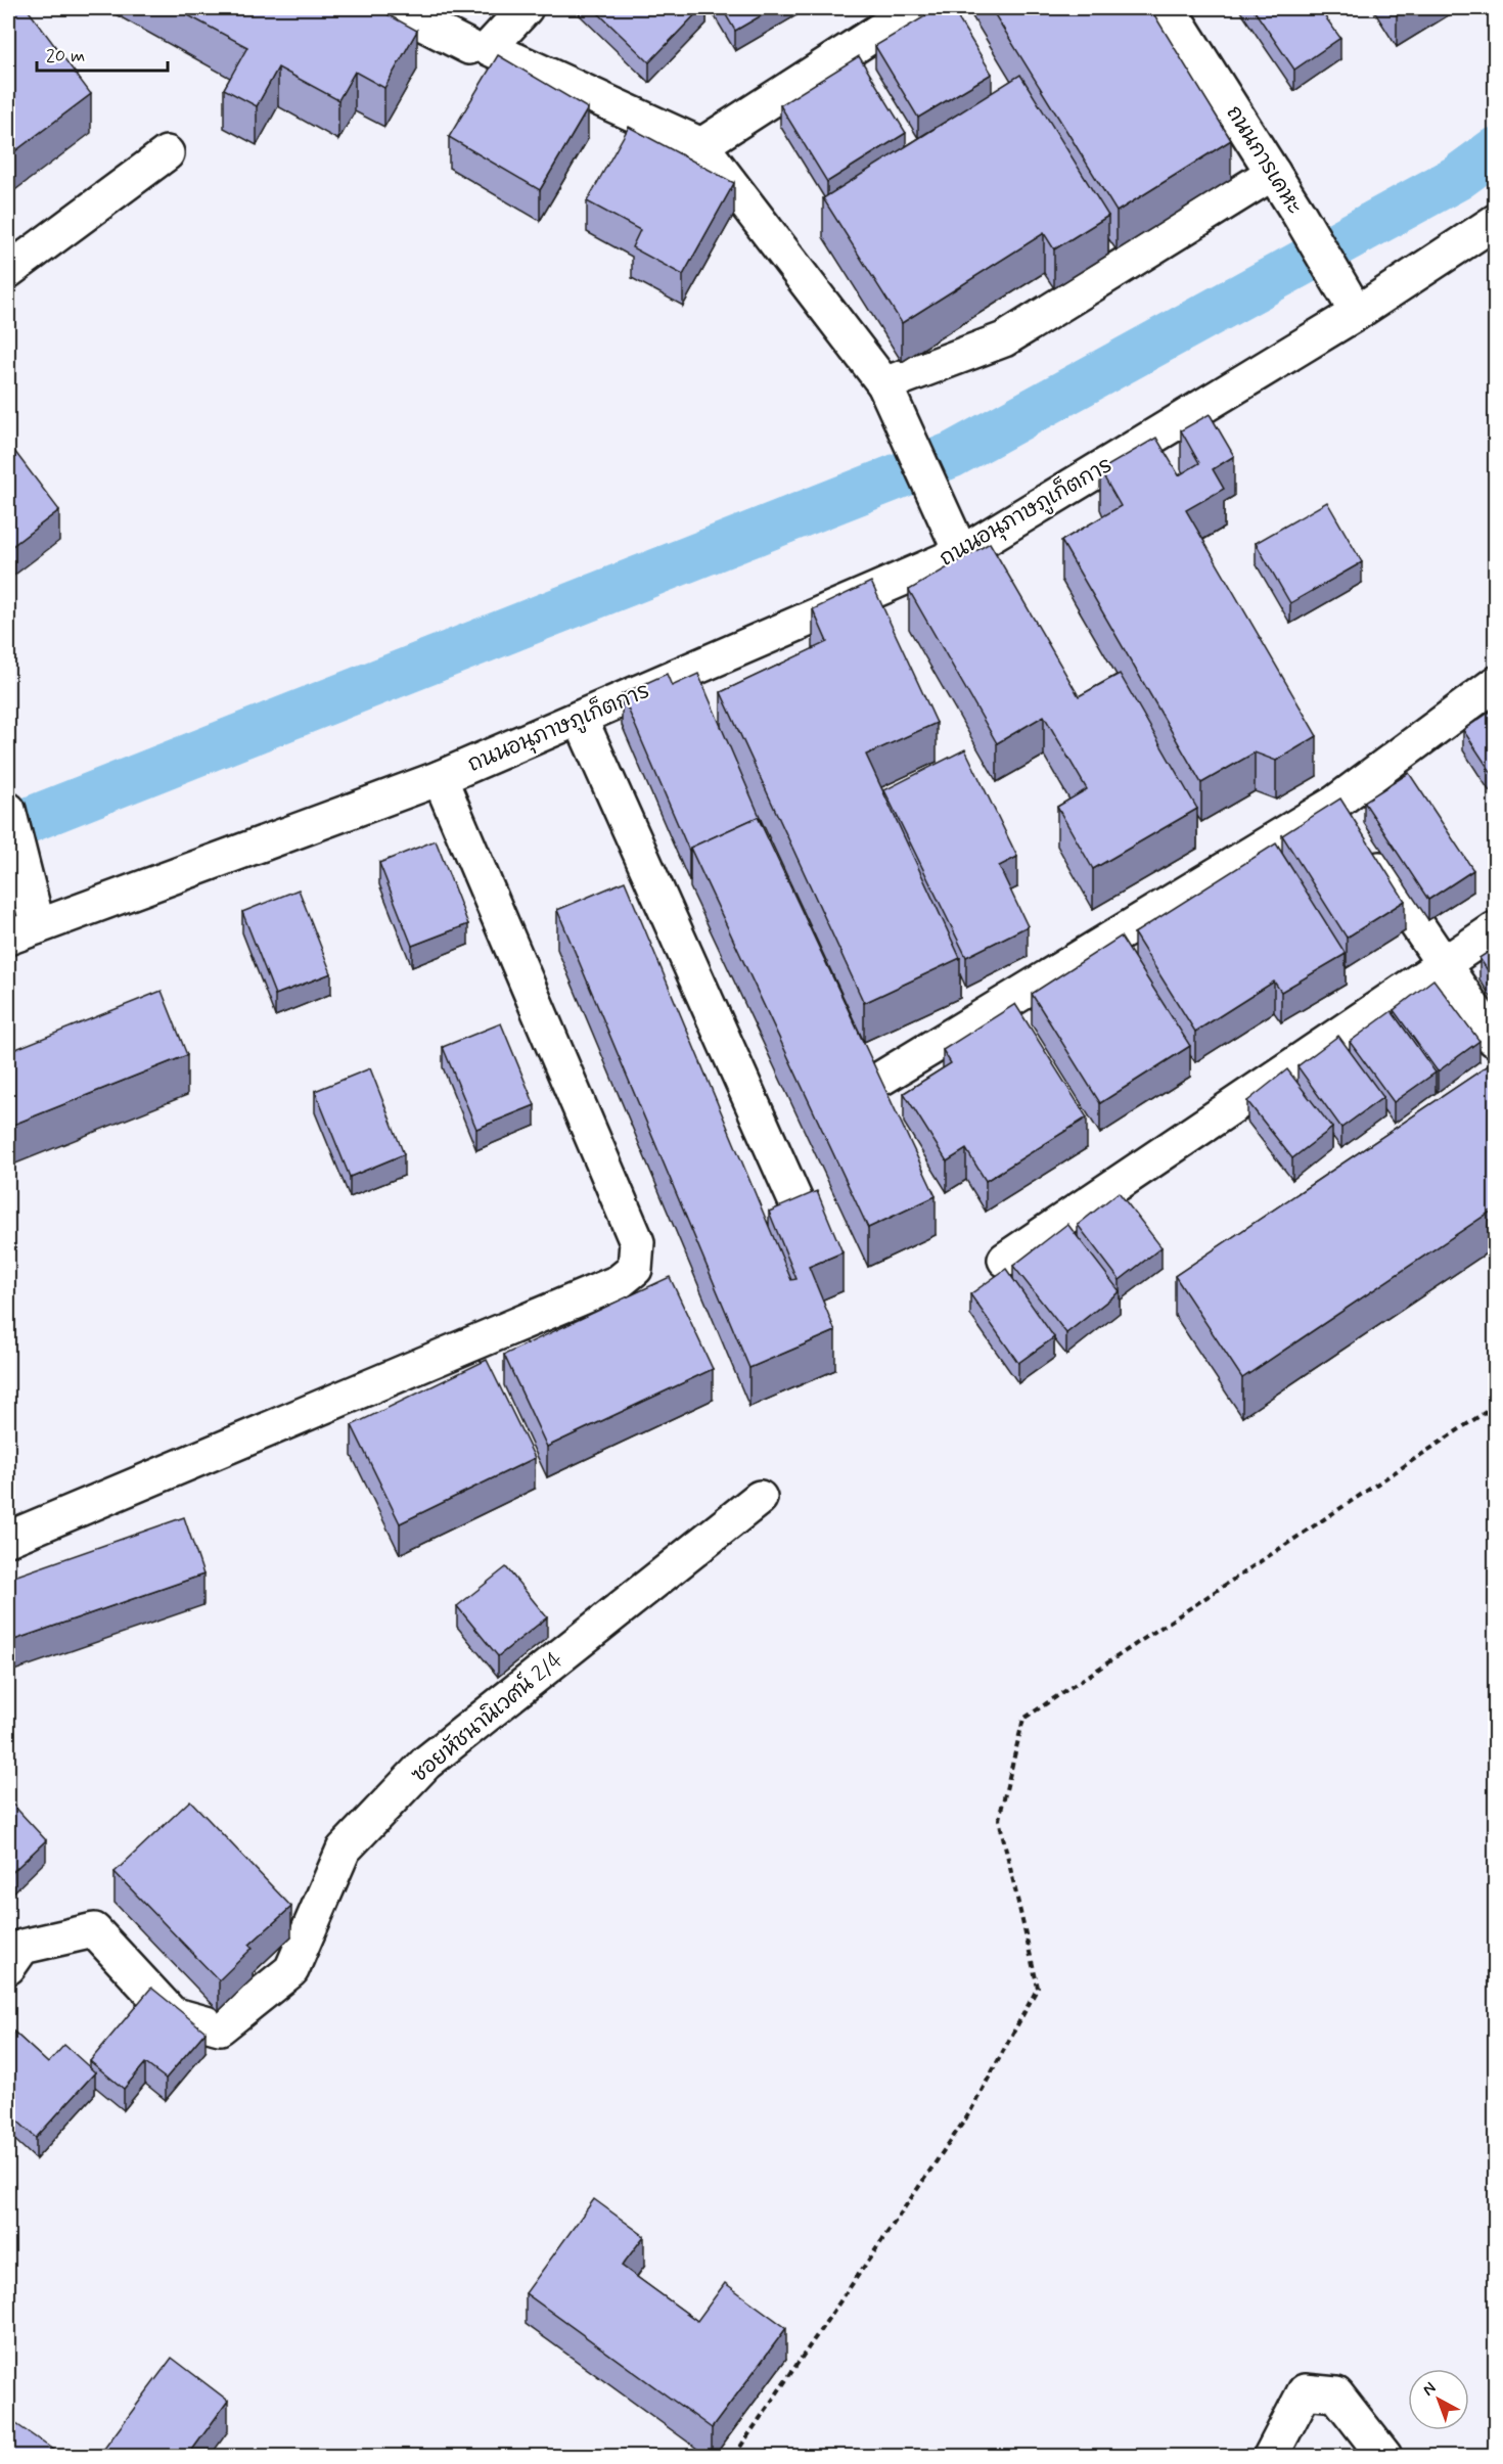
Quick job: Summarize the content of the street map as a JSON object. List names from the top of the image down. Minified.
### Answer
{"streets":{"street":["ถนนการเคหะ","ถนนอนุภาษภูเก็ตการ","ซอยหัชนานิเวศน์ 2/4"]},"crossings":[["ถนนการเคหะ","ถนนอนุภาษภูเก็ตการ"]],"scale_bar":"20 m","north":"top left"}
